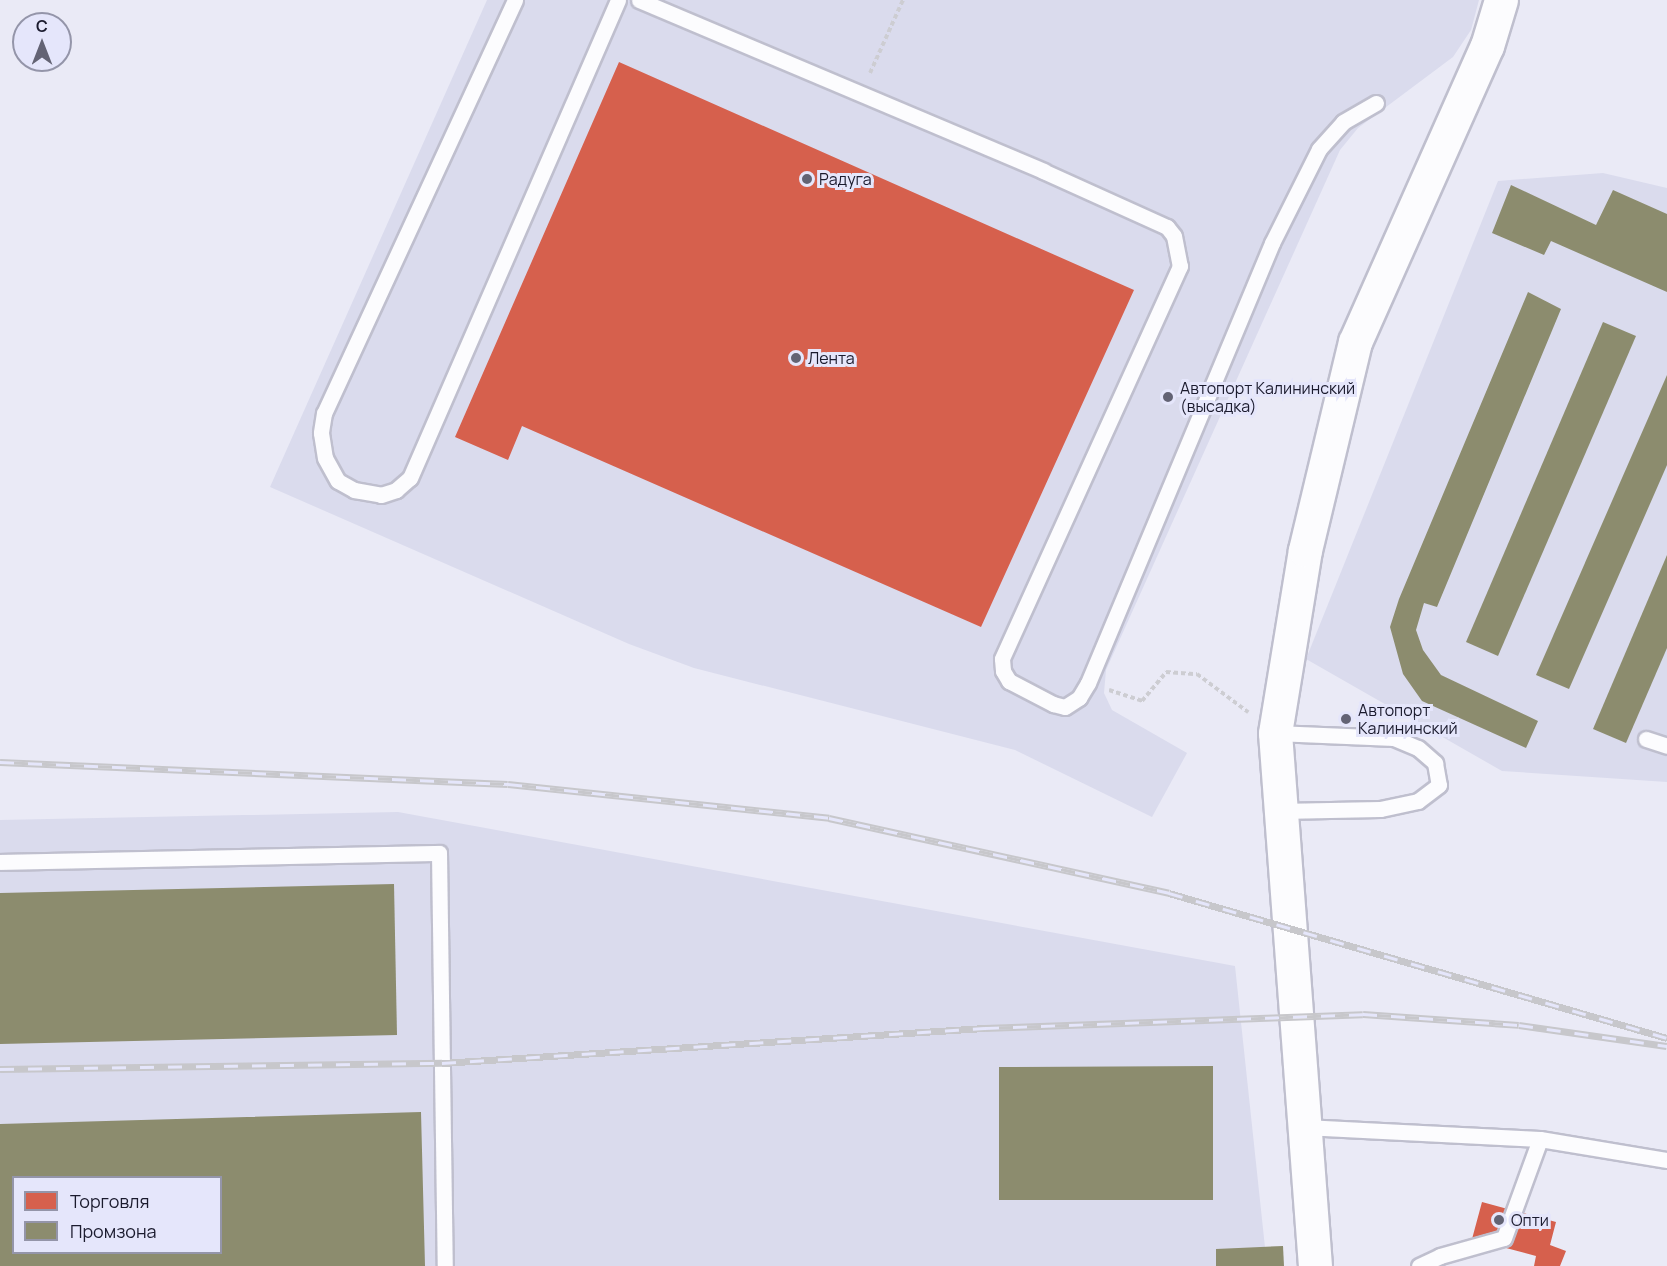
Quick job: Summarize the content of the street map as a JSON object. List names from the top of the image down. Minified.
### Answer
{"places":["Радуга","Лента","Автопорт Калининский (высадка)","Автопорт Калининский","Опти"],"legend":["Торговля","Промзона"],"north":"top"}
